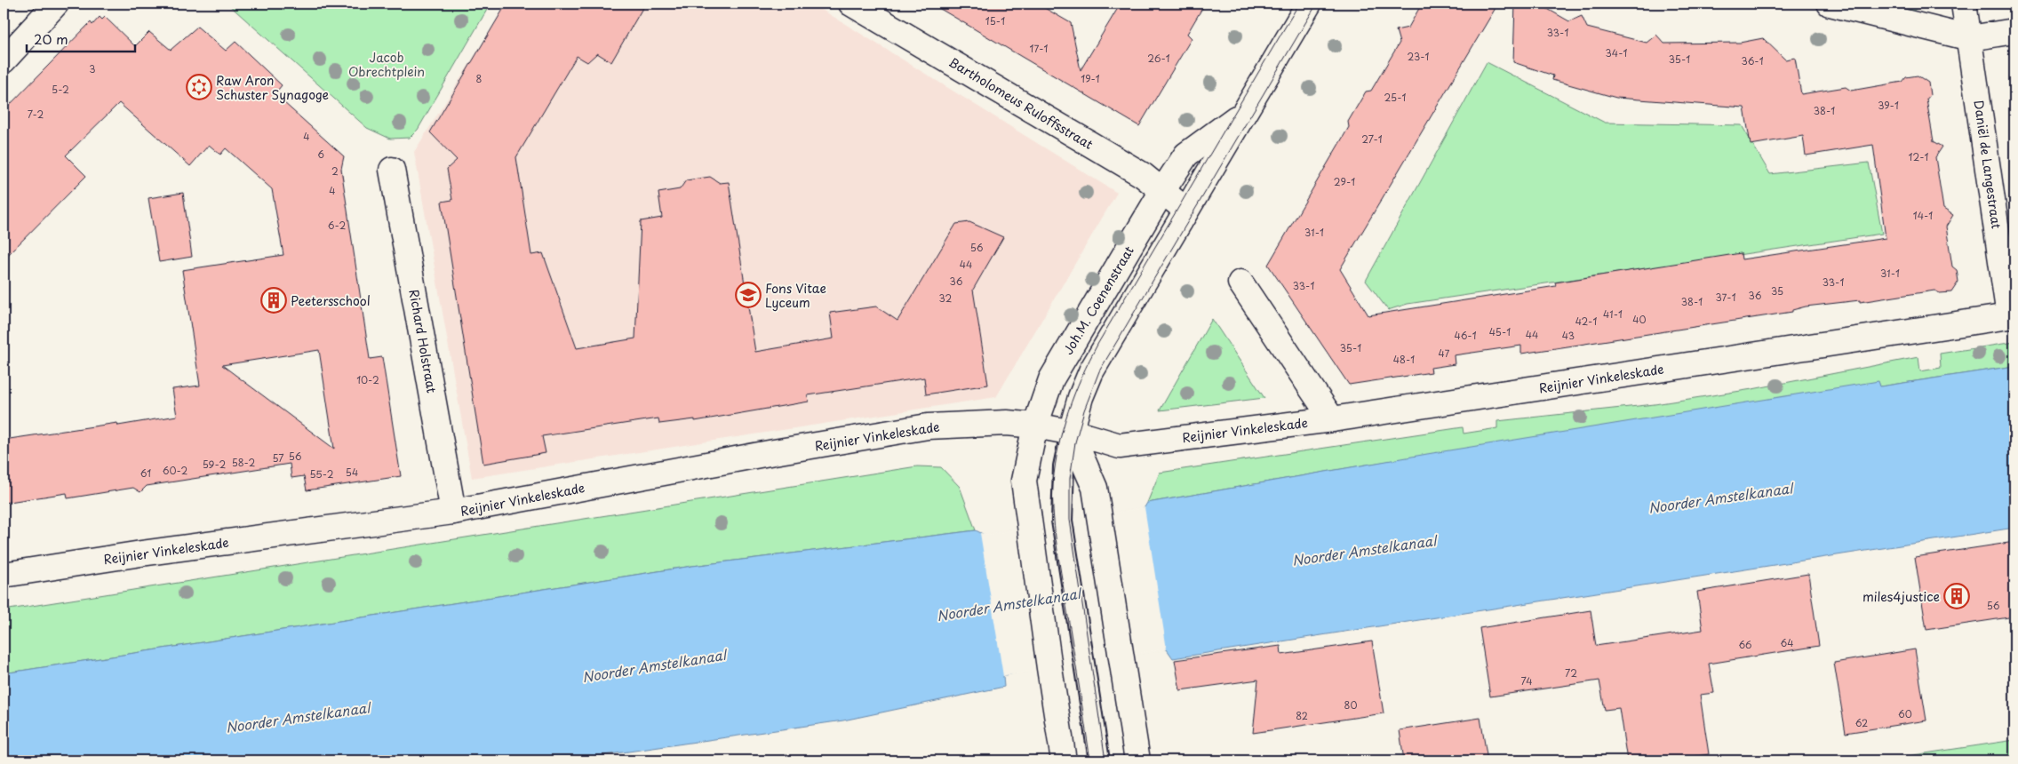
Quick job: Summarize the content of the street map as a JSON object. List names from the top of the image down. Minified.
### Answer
{"streets":{"street":["Bartholomeus Ruloffsstraat","Daniël de Langestraat","Joh.M. Coenenstraat","Richard Holstraat","Reijnier Vinkeleskade"]},"crossings":[["Bartholomeus Ruloffsstraat","Joh.M. Coenenstraat"],["Daniël de Langestraat","Reijnier Vinkeleskade"],["Joh.M. Coenenstraat","Reijnier Vinkeleskade"],["Richard Holstraat","Reijnier Vinkeleskade"]],"water":["Noorder Amstelkanaal"],"parks":["Jacob Obrechtplein"],"places":{"synagogue":["Raw Aron Schuster Synagoge"],"school or university":["Fons Vitae Lyceum"],"building":["Peetersschool","miles4justice"]},"house_numbers":["15-1","33-1","17-1","34-1","23-1","26-1","35-1","36-1","3","8","19-1","5-2","25-1","39-1","38-1","7-2","4","27-1","6","12-1","2","29-1","4","14-1","6-2","31-1","56","44","31-1","36","33-1","33-1","35","36","37-1","32","38-1","41-1","40","42-1","45-1","44","46-1","43","35-1","47","48-1","10-2","56","57","58-2","59-2","60-2","54","61","55-2","56","64","66","72","74","80","60","82","62"],"scale_bar":"20 m"}
